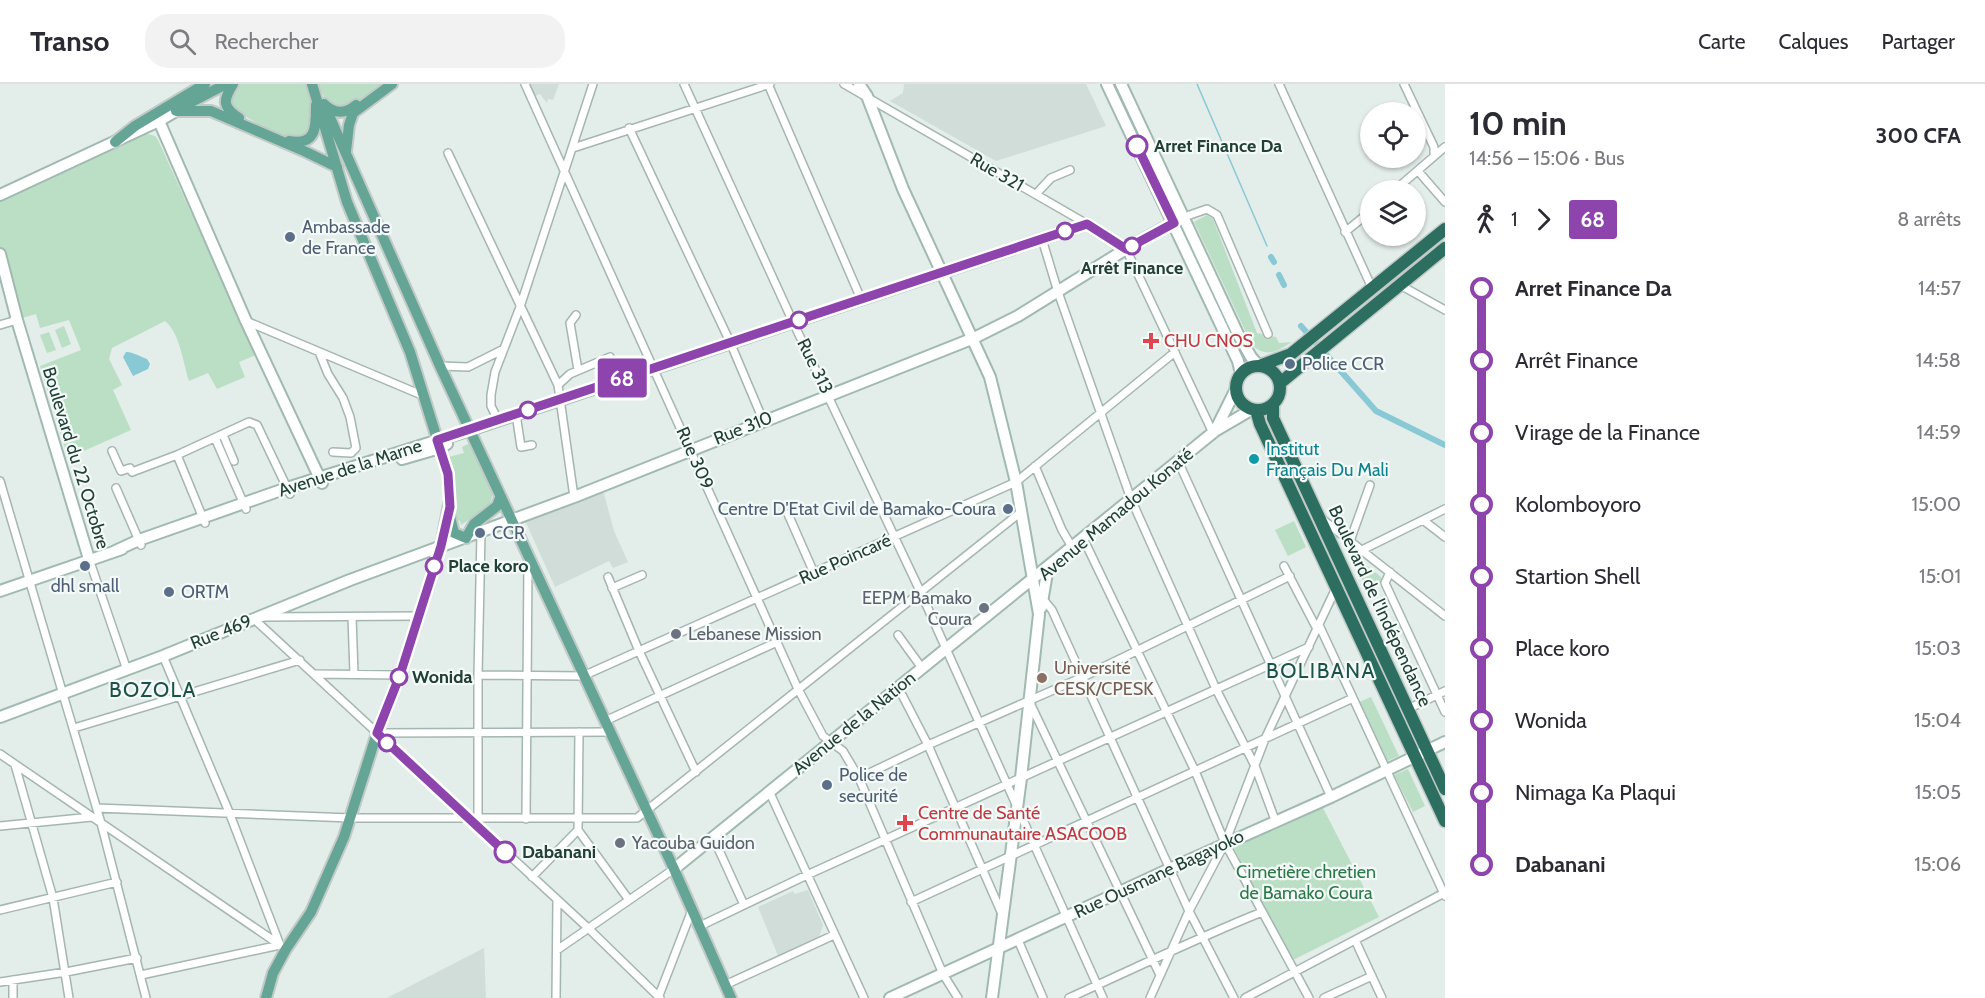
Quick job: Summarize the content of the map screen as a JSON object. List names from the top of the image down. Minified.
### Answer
{"streets":{"highway":["Boulevard de l'Indépendance"],"street":["Rue 321","Rue 313","Rue 310","Boulevard du 22 Octobre","Rue 309","Avenue de la Marne","Avenue Mamadou Konaté","Rue Poincaré","Rue 469","Avenue de la Nation","Rue Ousmane Bagayoko"]},"crossings":[["Rue 321","Rue 310"],["Rue 321","Avenue de la Marne"],["Rue 313","Rue 310"],["Rue 313","Avenue de la Marne"],["Rue 313","Rue Poincaré"],["Rue 313","Avenue de la Nation"],["Rue 313","Rue Ousmane Bagayoko"],["Rue 310","Rue 309"],["Rue 310","Rue 469"],["Boulevard du 22 Octobre","Avenue de la Marne"],["Boulevard du 22 Octobre","Rue 469"],["Rue 309","Avenue de la Marne"],["Rue 309","Rue Poincaré"],["Rue 309","Avenue de la Nation"],["Rue 309","Rue Ousmane Bagayoko"],["Avenue Mamadou Konaté","Boulevard de l'Indépendance"],["Avenue Mamadou Konaté","Avenue de la Nation"],["Boulevard de l'Indépendance","Rue Ousmane Bagayoko"]],"districts":["BOLIBANA","BOZOLA"],"parks":["Cimetière chretien de Bamako Coura"],"places":{"other":["Arret Finance Da","Ambassade de France","Arrêt Finance","Police CCR","Institut Français Du Mali","Centre D'Etat Civil de Bamako-Coura","CCR","dhl small","Place koro","ORTM","EEPM Bamako Coura","Lebanese Mission","Wonida","Université CESK/CPESK","Police de securité","Yacouba Guidon","Dabanani"],"health":["CHU CNOS","Centre de Santé Communautaire ASACOOB"]},"lines":["bus line 68"],"page":{"header":"Transo","search":"Rechercher","nav":["Carte","Calques","Partager"],"on_map":"68","heading":["10 min","14:56 – 15:06 · Bus","300 CFA"],"legs":["1","68","8 arrêts"],"list":[{"name":"Arret Finance Da","value":"14:57"},{"name":"Arrêt Finance","value":"14:58"},{"name":"Virage de la Finance","value":"14:59"},{"name":"Kolomboyoro","value":"15:00"},{"name":"Startion Shell","value":"15:01"},{"name":"Place koro","value":"15:03"},{"name":"Wonida","value":"15:04"},{"name":"Nimaga Ka Plaqui","value":"15:05"},{"name":"Dabanani","value":"15:06"}]}}
